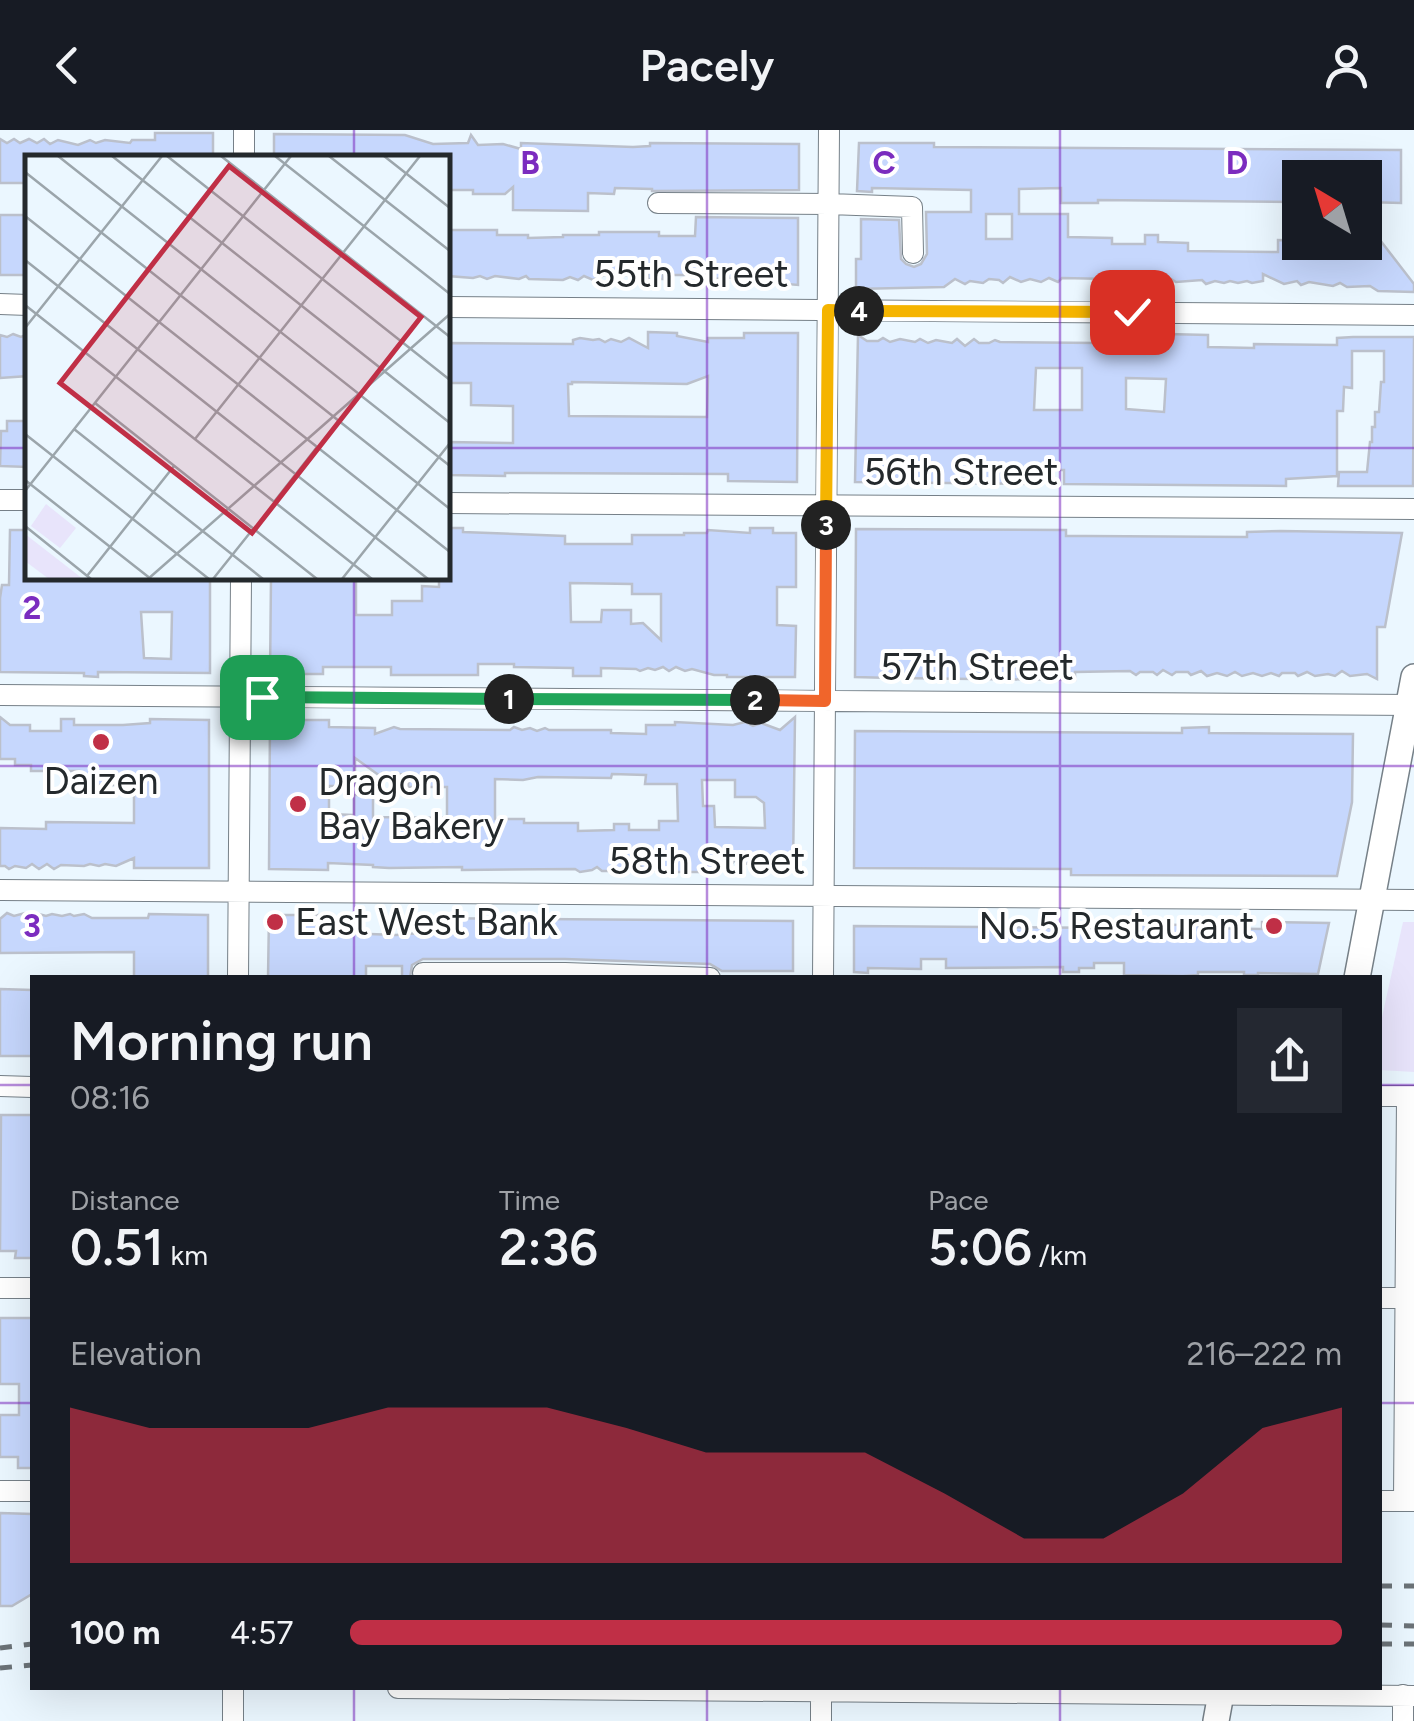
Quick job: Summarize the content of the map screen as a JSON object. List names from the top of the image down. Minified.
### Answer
{"streets":{"street":["55th Street","56th Street","57th Street","58th Street"]},"places":["Daizen","Dragon Bay Bakery","East West Bank","No.5 Restaurant"],"north":"top left","page":{"header":"Pacely","pins":["4","3","1","2"],"heading":["Morning run","08:16"],"stats":[["Distance","0.51 km"],["Time","2:36"],["Pace","5:06 /km"]],"chart":["Elevation","216–222 m"],"list":[{"name":"100 m","note":"4:57"}]},"grid":{"columns":["B","C","D"],"rows":["2","3"]}}
